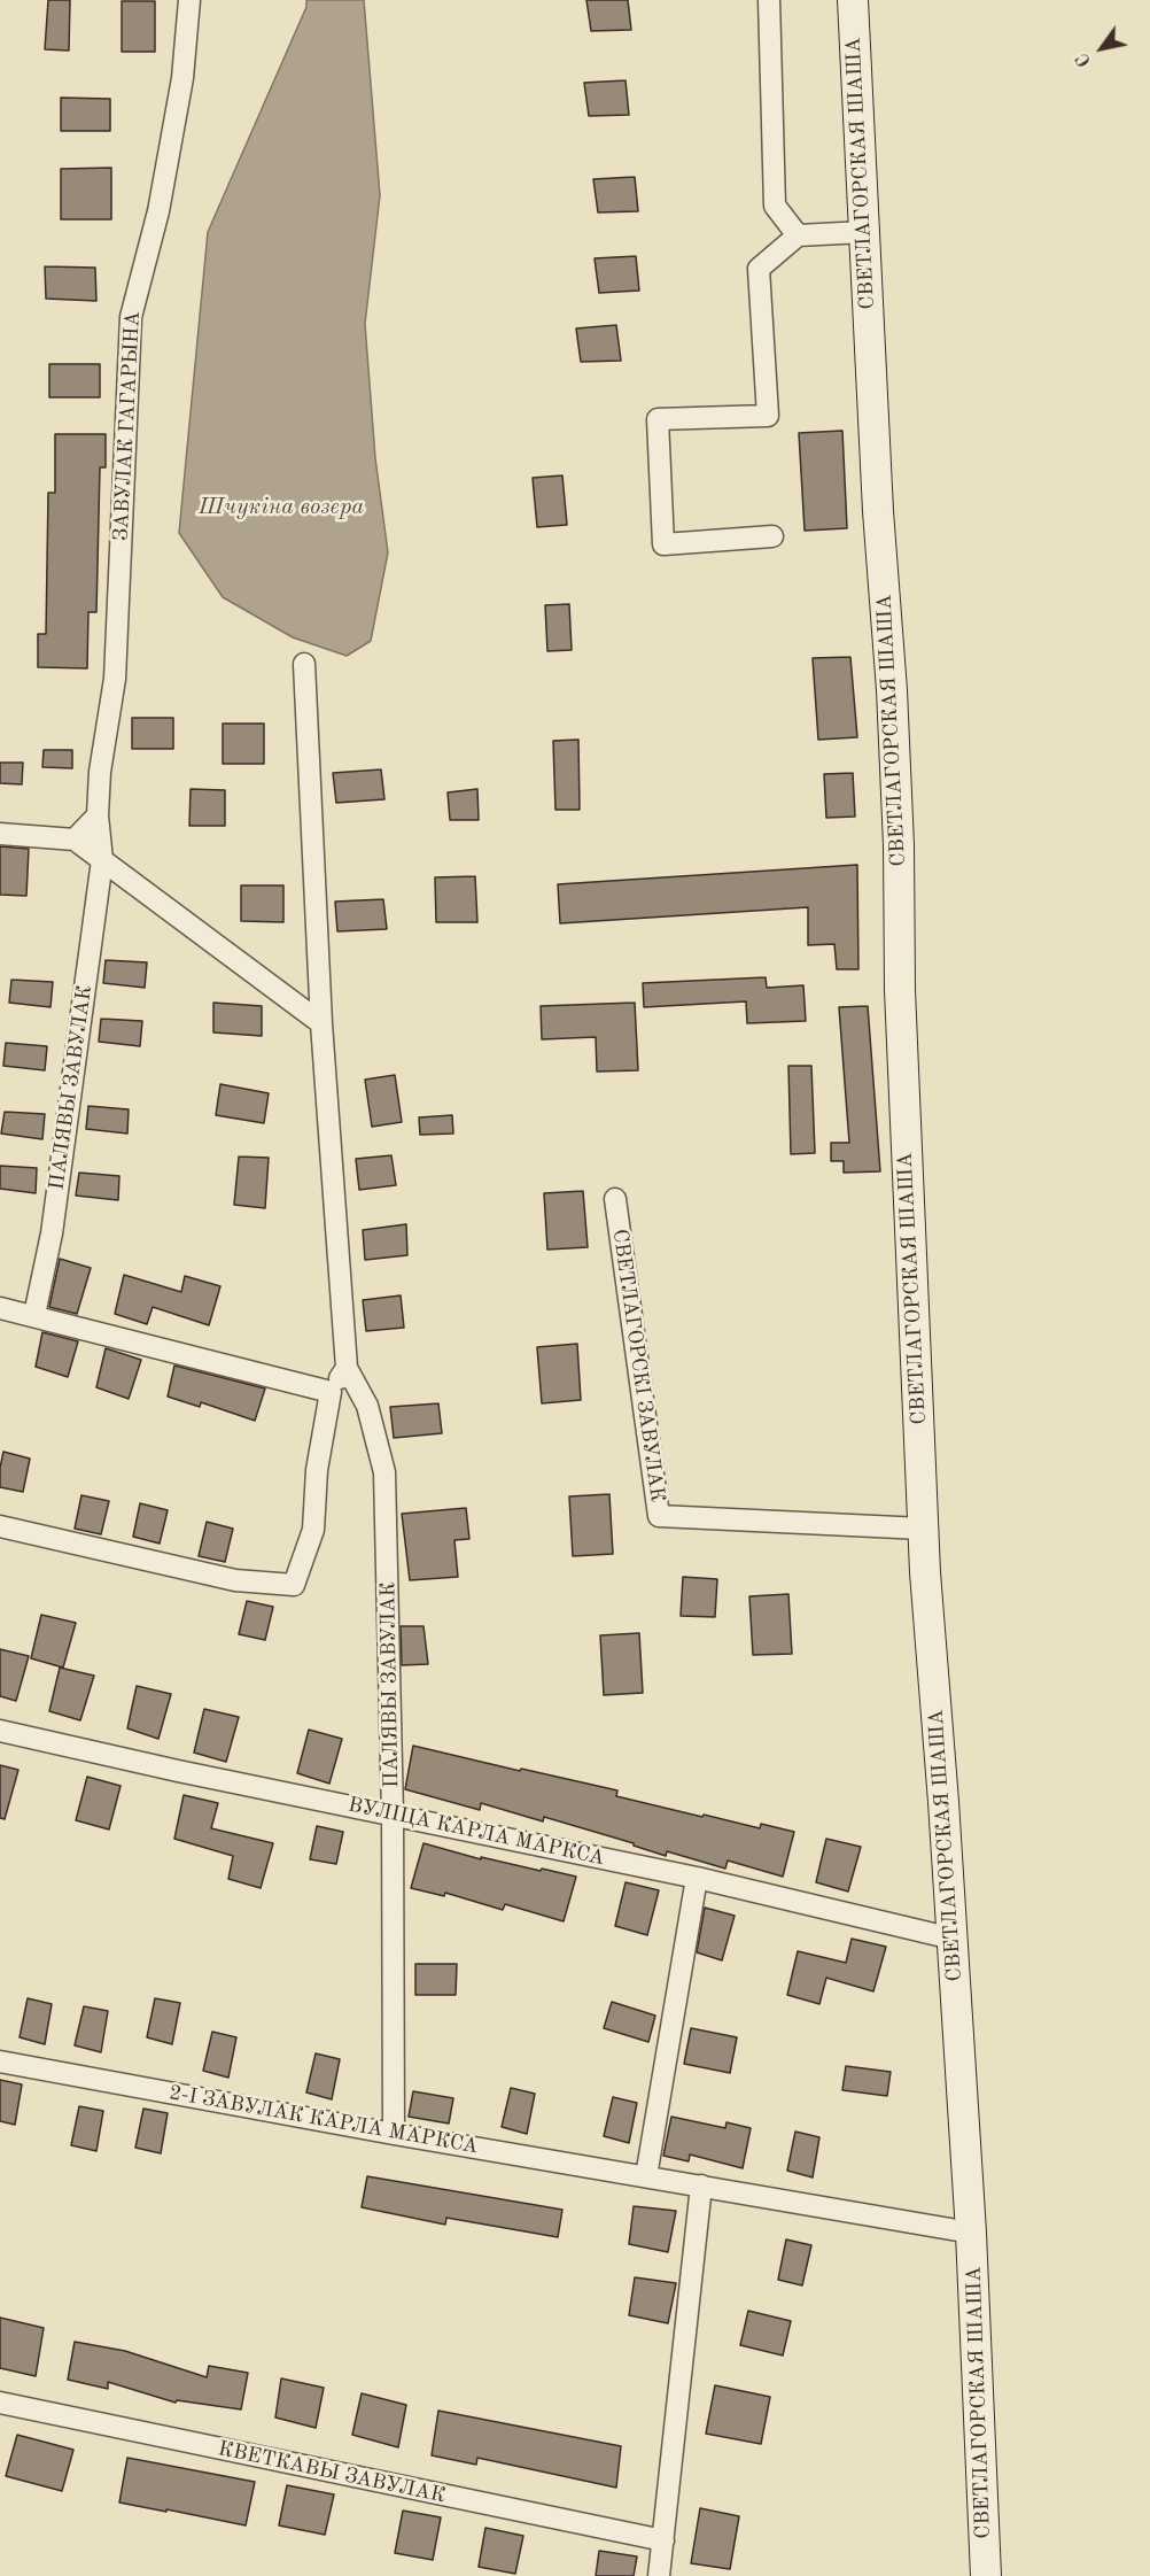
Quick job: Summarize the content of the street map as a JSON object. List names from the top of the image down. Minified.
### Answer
{"streets":{"main road":["СВЕТЛАГОРСКАЯ ШАША"],"street":["ЗАВУЛАК ГАГАРЫНА","ПАЛЯВЫ ЗАВУЛАК","СВЕТЛАГОРСКІ ЗАВУЛАК","ВУЛІЦА КАРЛА МАРКСА","2-І ЗАВУЛАК КАРЛА МАРКСА","КВЕТКАВЫ ЗАВУЛАК"]},"crossings":[["СВЕТЛАГОРСКАЯ ШАША","СВЕТЛАГОРСКІ ЗАВУЛАК"],["СВЕТЛАГОРСКАЯ ШАША","ВУЛІЦА КАРЛА МАРКСА"],["СВЕТЛАГОРСКАЯ ШАША","2-І ЗАВУЛАК КАРЛА МАРКСА"],["ЗАВУЛАК ГАГАРЫНА","ПАЛЯВЫ ЗАВУЛАК"],["ПАЛЯВЫ ЗАВУЛАК","ВУЛІЦА КАРЛА МАРКСА"],["ПАЛЯВЫ ЗАВУЛАК","2-І ЗАВУЛАК КАРЛА МАРКСА"]],"water":["Шчукіна возера"],"north":"bottom left"}
